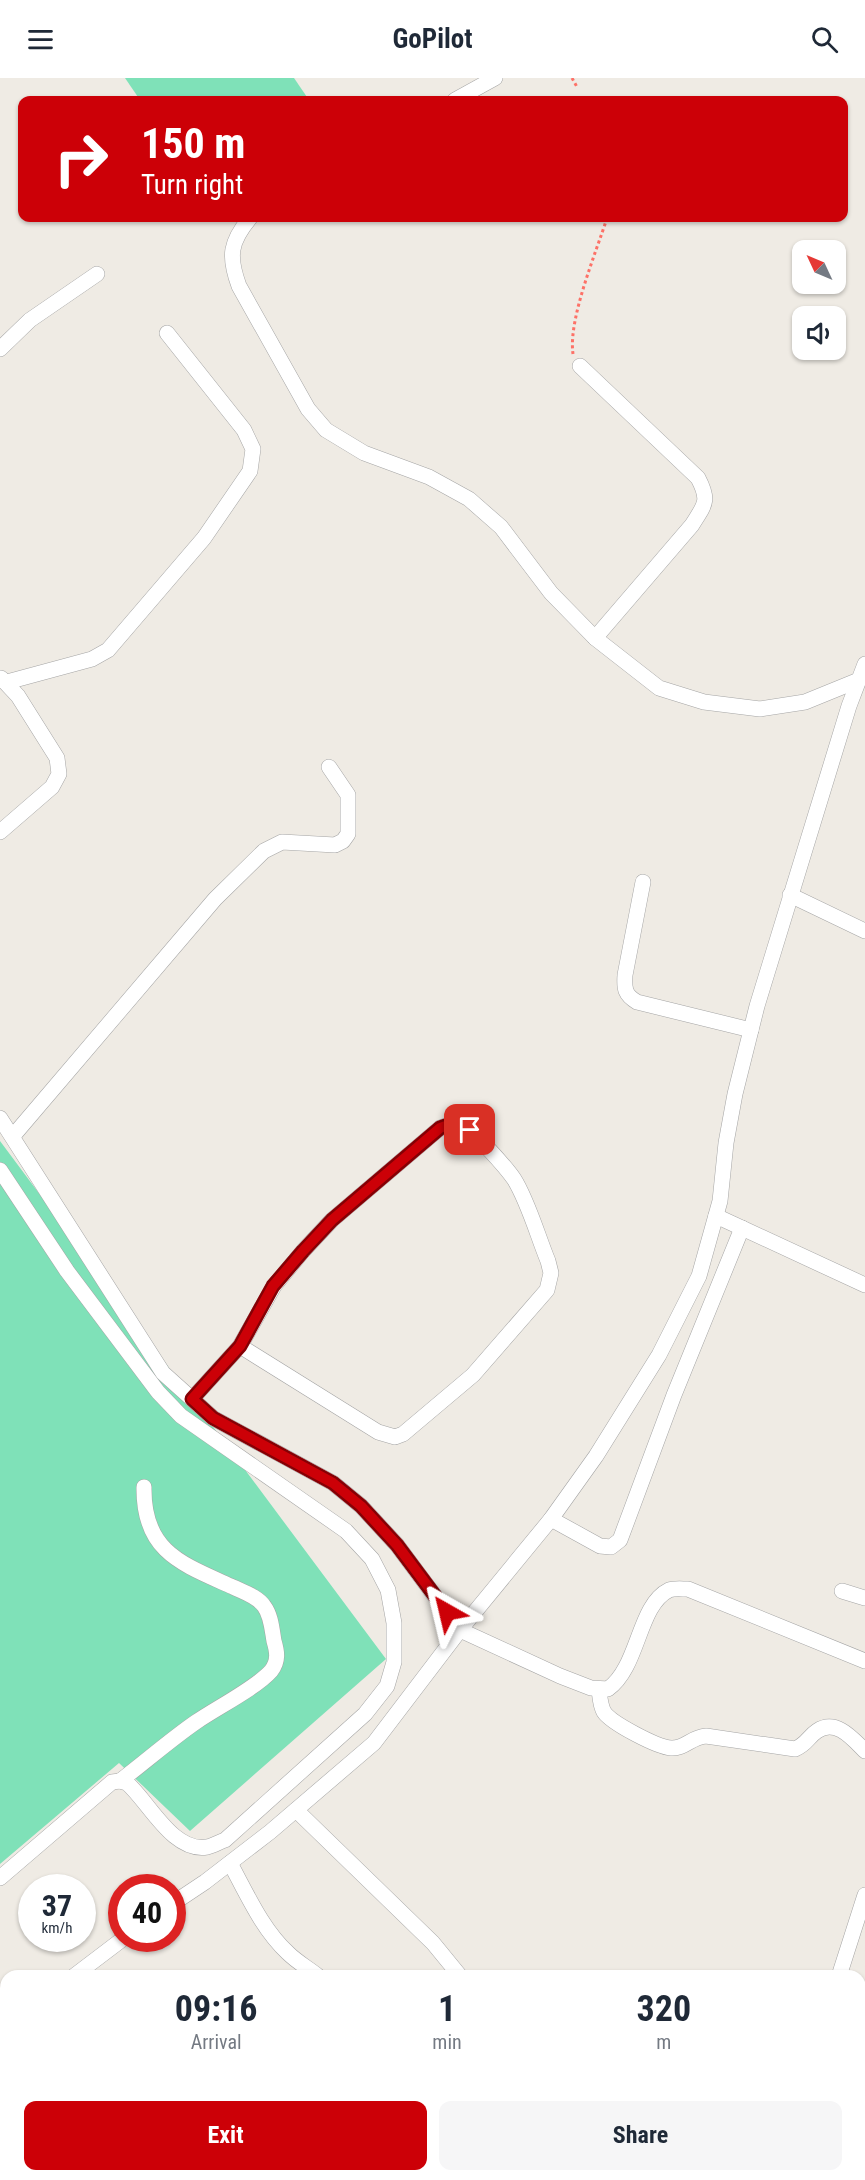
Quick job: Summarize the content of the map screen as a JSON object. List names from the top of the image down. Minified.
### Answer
{"north":"top left","page":{"header":"GoPilot","turn":["150 m","Turn right"],"speed":"37 km/h","limit":"40","eta":["09:16","Arrival","1","min","320","m"],"buttons":["Exit","Share"]}}
